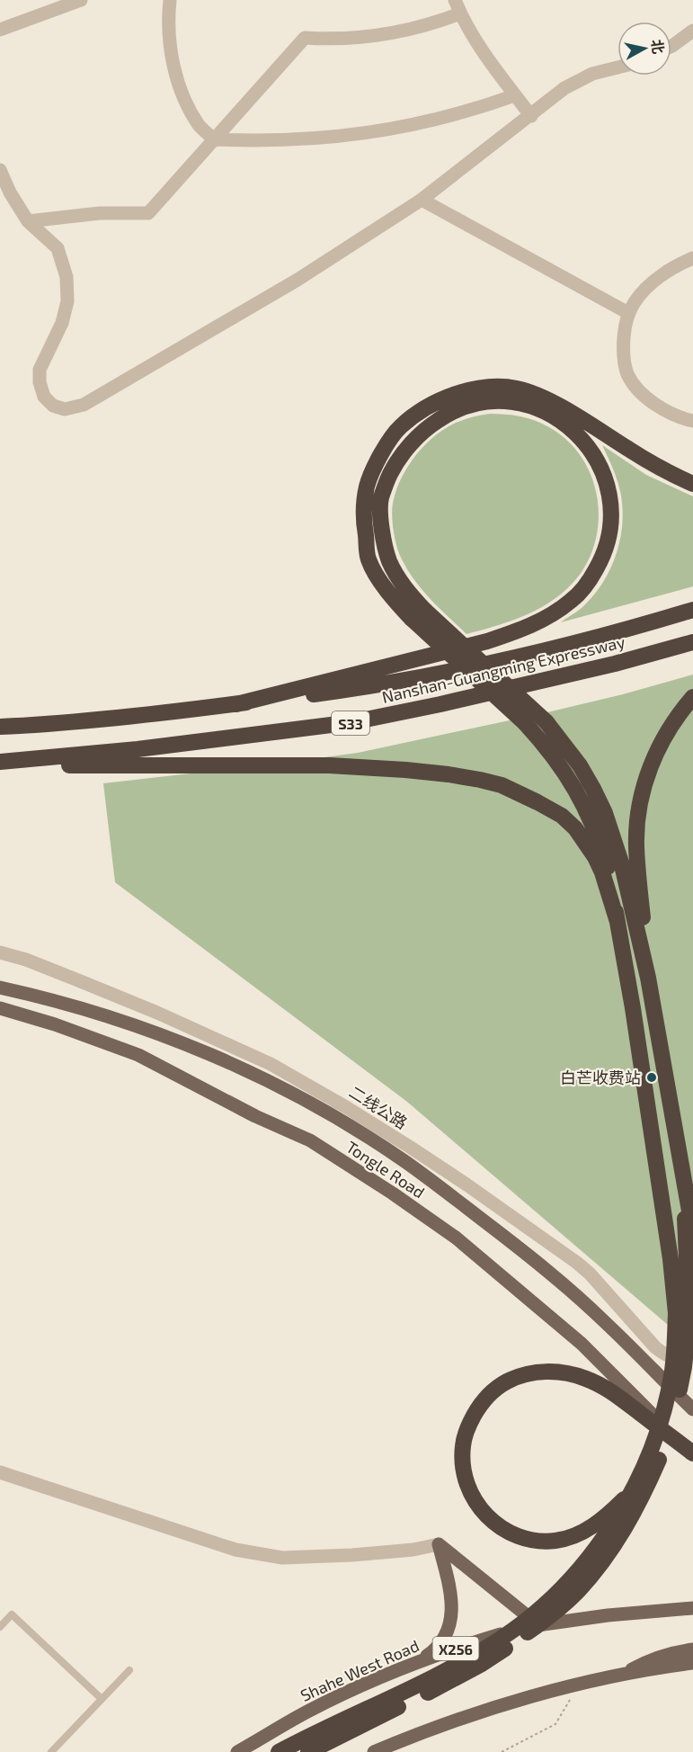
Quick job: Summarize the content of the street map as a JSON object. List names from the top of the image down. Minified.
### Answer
{"streets":{"highway":["Nanshan-Guangming Expressway","S33"],"main road":["Tongle Road","X256","Shahe West Road"],"street":["二线公路"]},"places":["白芒收费站"],"north":"right"}
